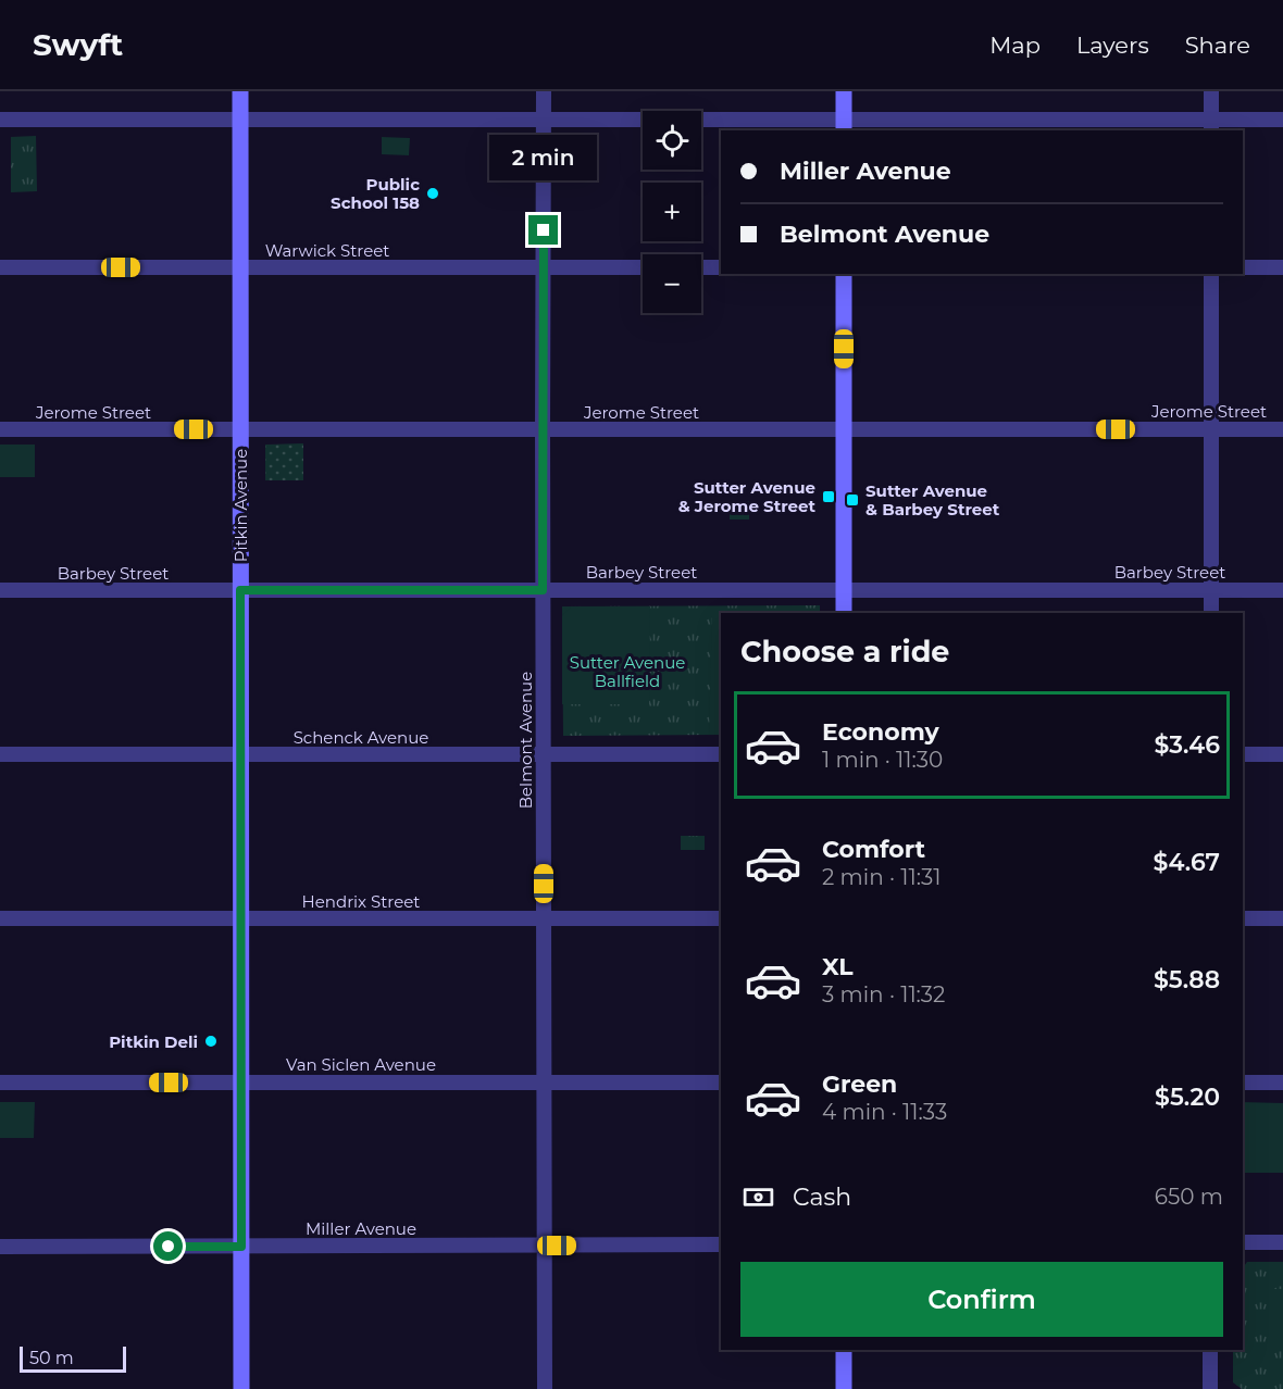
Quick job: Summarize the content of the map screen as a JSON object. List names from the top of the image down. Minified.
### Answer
{"streets":{"street":["Warwick Street","Jerome Street","Pitkin Avenue","Barbey Street","Schenck Avenue","Belmont Avenue","Hendrix Street","Van Siclen Avenue","Miller Avenue"]},"crossings":[["Warwick Street","Pitkin Avenue"],["Warwick Street","Belmont Avenue"],["Jerome Street","Pitkin Avenue"],["Jerome Street","Belmont Avenue"],["Pitkin Avenue","Barbey Street"],["Pitkin Avenue","Schenck Avenue"],["Pitkin Avenue","Hendrix Street"],["Pitkin Avenue","Van Siclen Avenue"],["Pitkin Avenue","Miller Avenue"],["Barbey Street","Belmont Avenue"],["Schenck Avenue","Belmont Avenue"],["Belmont Avenue","Hendrix Street"],["Belmont Avenue","Van Siclen Avenue"],["Belmont Avenue","Miller Avenue"]],"parks":["Sutter Avenue Ballfield"],"places":{"other":["Public School 158","Pitkin Deli"],"transit":["Sutter Avenue & Jerome Street","Sutter Avenue & Barbey Street"]},"scale_bar":"50 m","page":{"header":"Swyft","nav":["Map","Layers","Share"],"map_buttons":["+","−"],"banner":["Miller Avenue","Belmont Avenue"],"bubble":"2 min","heading":"Choose a ride","list":[{"name":"Economy","note":"1 min · 11:30","value":"$3.46"},{"name":"Comfort","note":"2 min · 11:31","value":"$4.67"},{"name":"XL","note":"3 min · 11:32","value":"$5.88"},{"name":"Green","note":"4 min · 11:33","value":"$5.20"}],"pay":["Cash","650 m"],"buttons":"Confirm","scale":"50 m"}}
